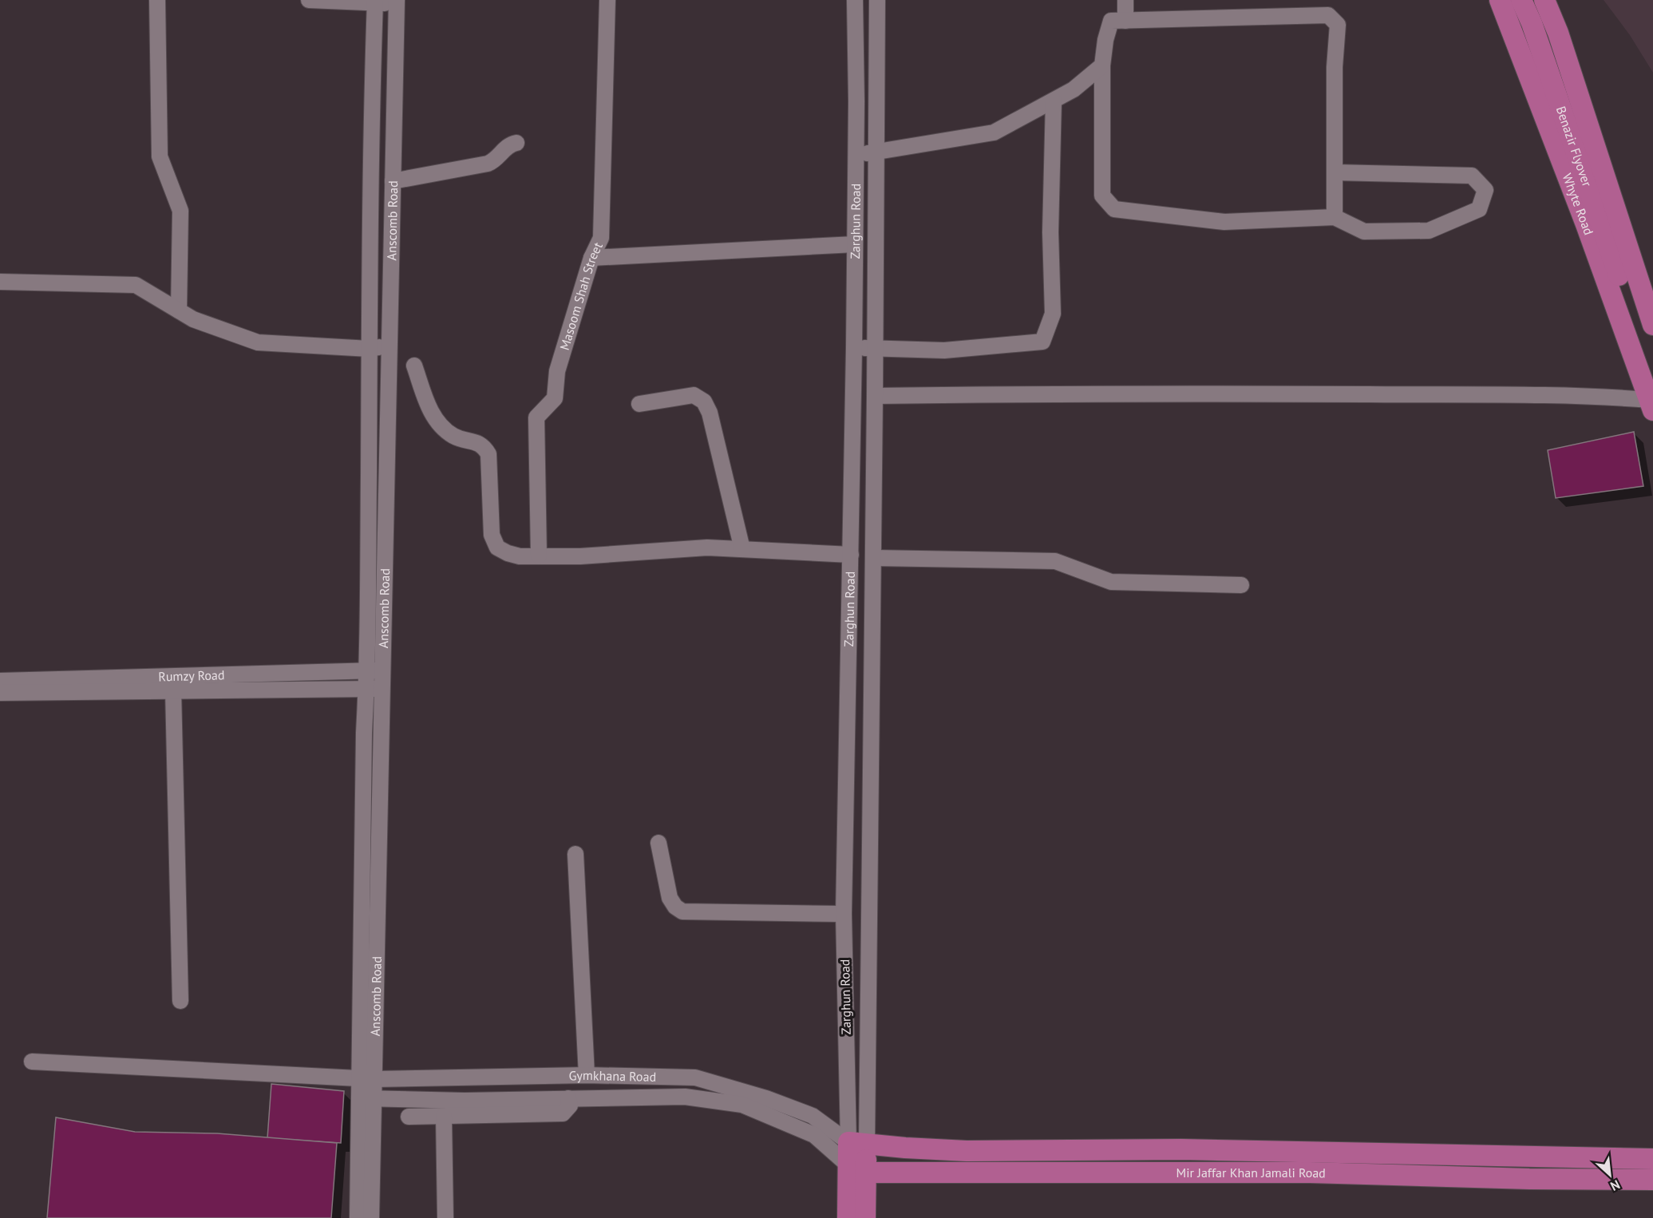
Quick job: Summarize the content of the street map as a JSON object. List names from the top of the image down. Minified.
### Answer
{"streets":{"main road":["Benazir Flyover","Whyte Road","Zarghun Road","Mir Jaffar Khan Jamali Road"],"street":["Anscomb Road","Masoom Shah Street","Rumzy Road","Gymkhana Road"]},"crossings":[["Anscomb Road","Rumzy Road"],["Anscomb Road","Gymkhana Road"],["Zarghun Road","Gymkhana Road"],["Zarghun Road","Mir Jaffar Khan Jamali Road"],["Gymkhana Road","Mir Jaffar Khan Jamali Road"]],"north":"bottom right"}
